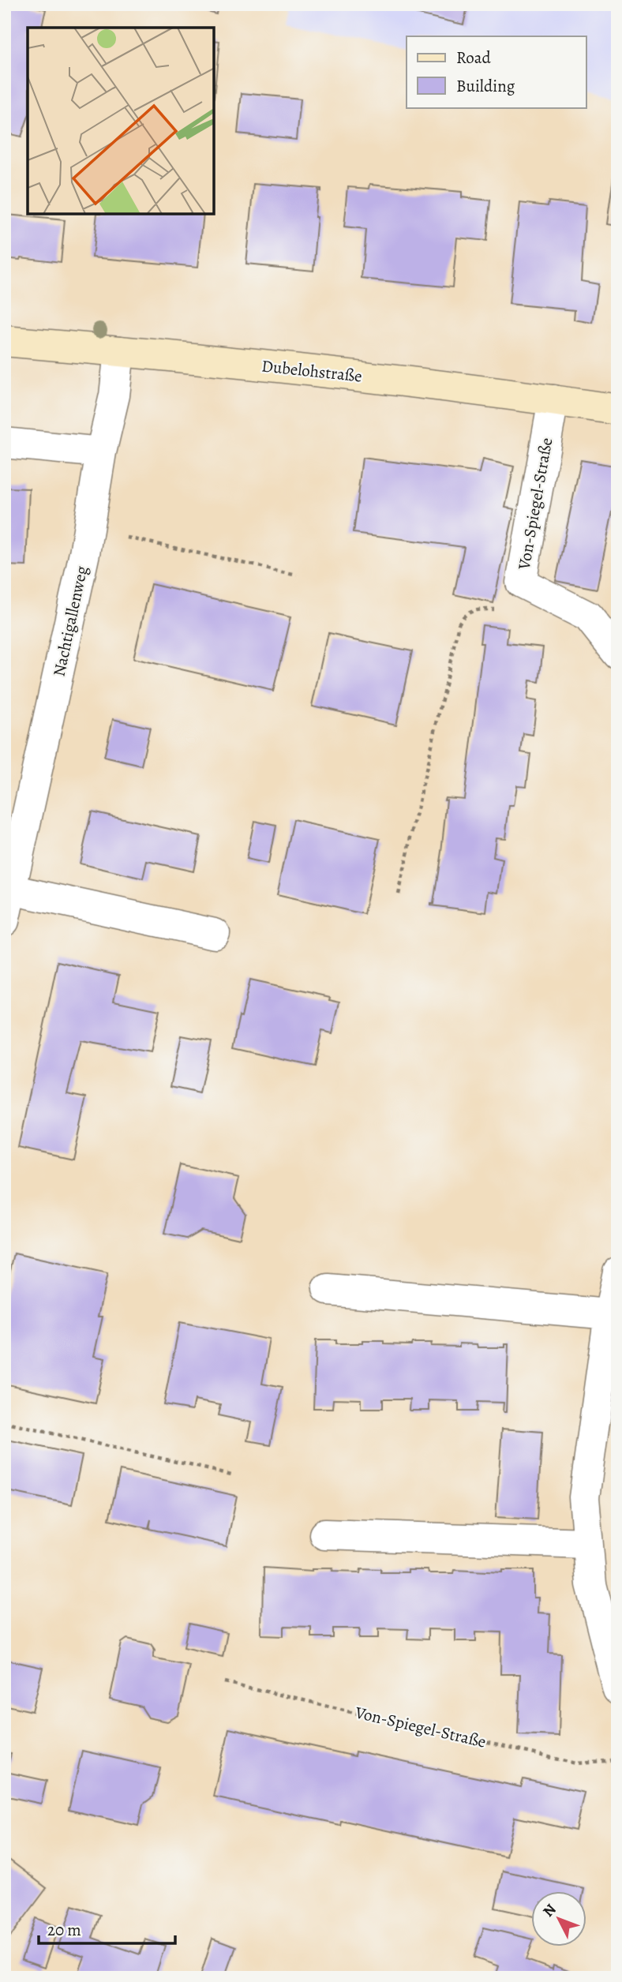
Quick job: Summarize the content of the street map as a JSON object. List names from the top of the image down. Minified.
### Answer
{"streets":{"main road":["Dubelohstraße"],"street":["Von-Spiegel-Straße","Nachtigallenweg"]},"crossings":[["Dubelohstraße","Von-Spiegel-Straße"],["Dubelohstraße","Nachtigallenweg"]],"legend":["Road","Building"],"scale_bar":"20 m","north":"top left"}
